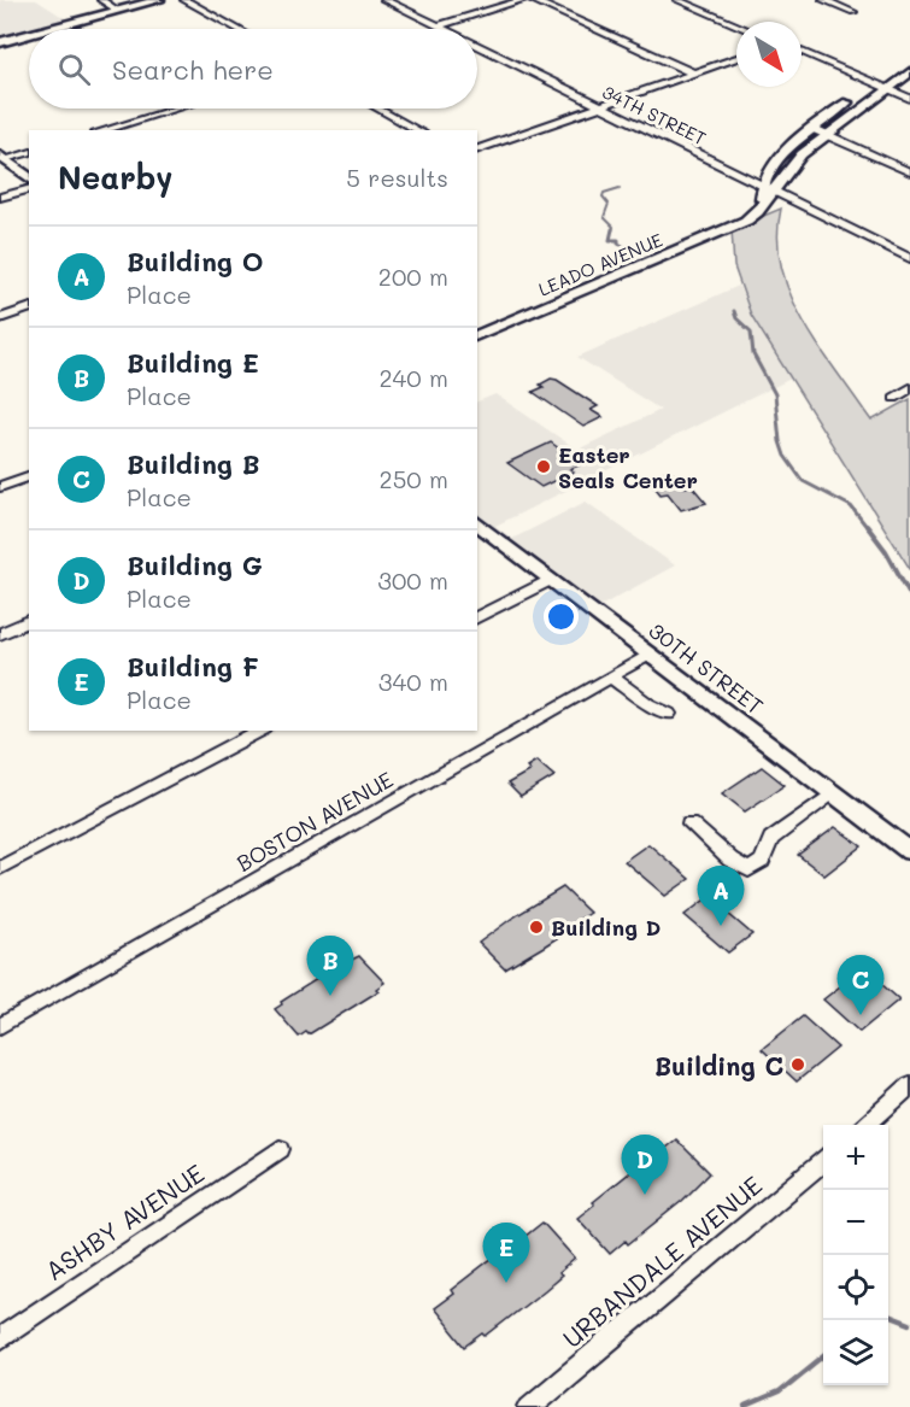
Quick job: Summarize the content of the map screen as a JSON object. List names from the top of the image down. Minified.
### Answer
{"streets":{"street":["34TH STREET","LEADO AVENUE","30TH STREET","BOSTON AVENUE","ASHBY AVENUE","URBANDALE AVENUE"]},"crossings":[["34TH STREET","LEADO AVENUE"],["30TH STREET","BOSTON AVENUE"]],"places":["Easter Seals Center","Building D","Building C"],"north":"bottom right","page":{"search":"Search here","heading":["Nearby","5 results"],"list":[{"mark":"A","name":"Building O","note":"Place","value":"200 m"},{"mark":"B","name":"Building E","note":"Place","value":"240 m"},{"mark":"C","name":"Building B","note":"Place","value":"250 m"},{"mark":"D","name":"Building G","note":"Place","value":"300 m"},{"mark":"E","name":"Building F","note":"Place","value":"340 m"}],"pins":["A","B","C","D","E"],"map_buttons":["+","−"]}}
